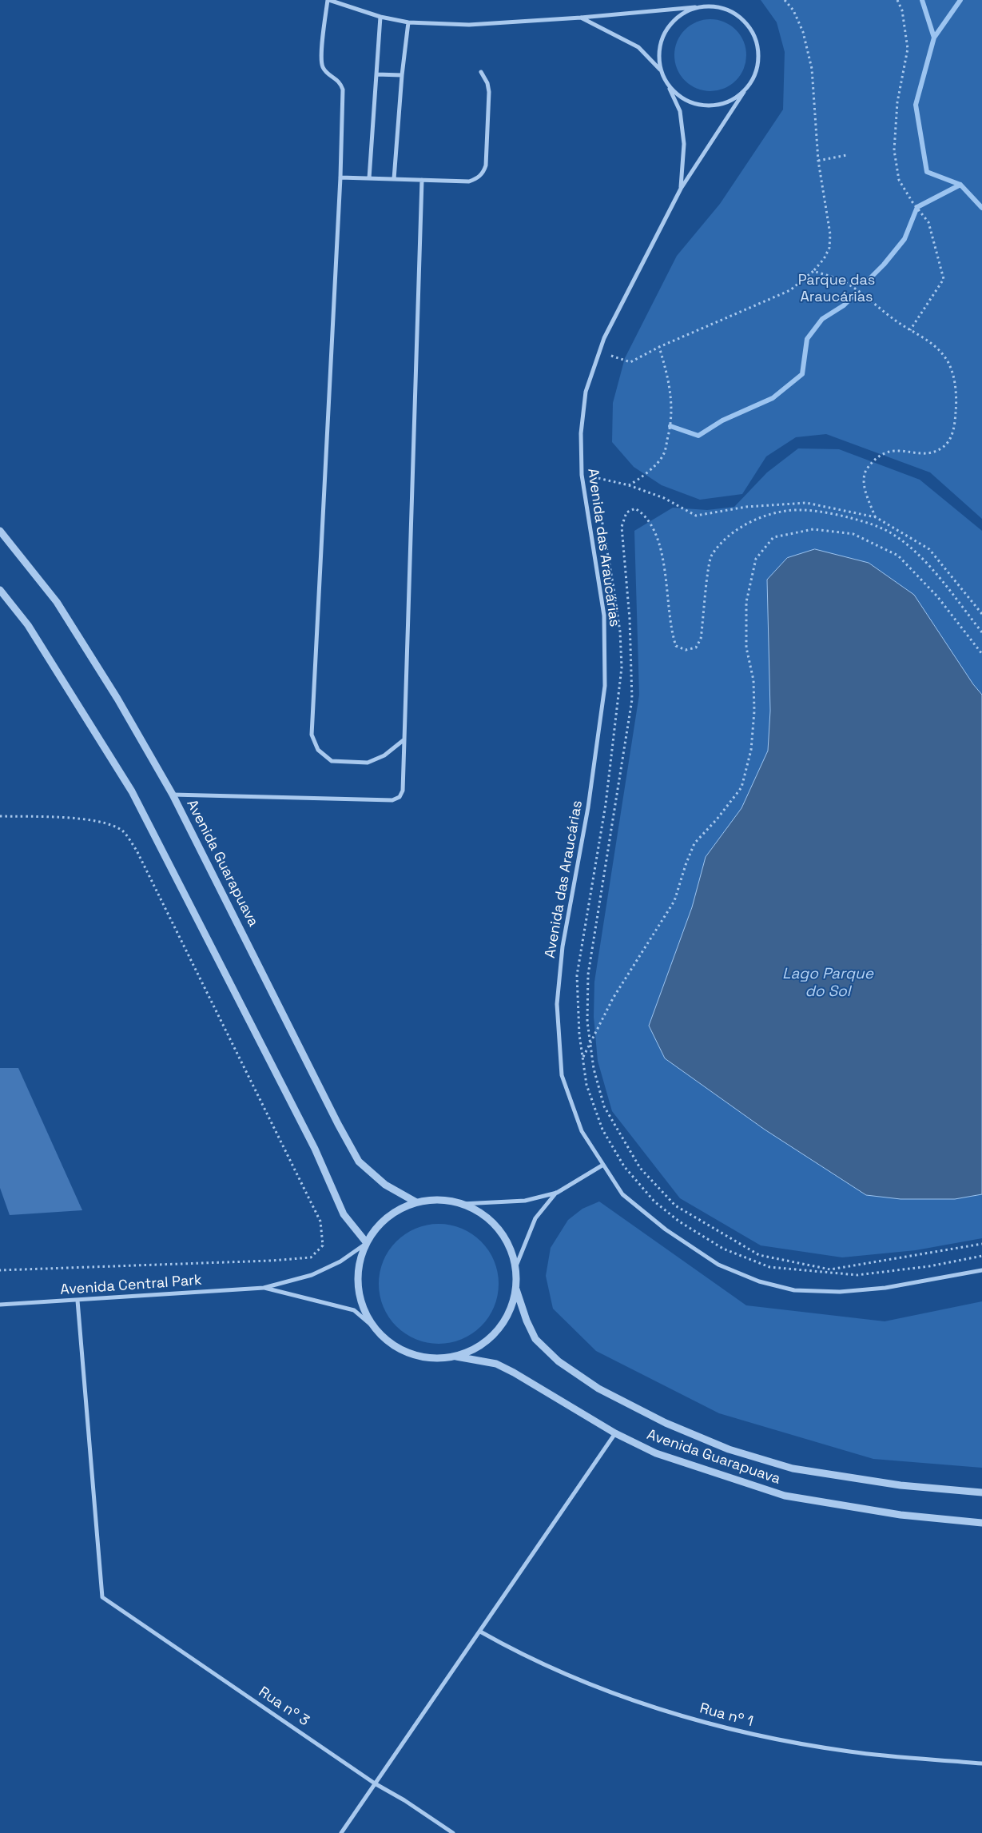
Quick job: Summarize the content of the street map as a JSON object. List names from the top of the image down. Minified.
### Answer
{"streets":{"street":["Avenida das Araucárias","Avenida Guarapuava","Avenida Central Park","Rua nº 3","Rua nº 1"]},"crossings":[["Avenida Central Park","Rua nº 3"]],"water":["Lago Parque do Sol"],"parks":["Parque das Araucárias"]}
